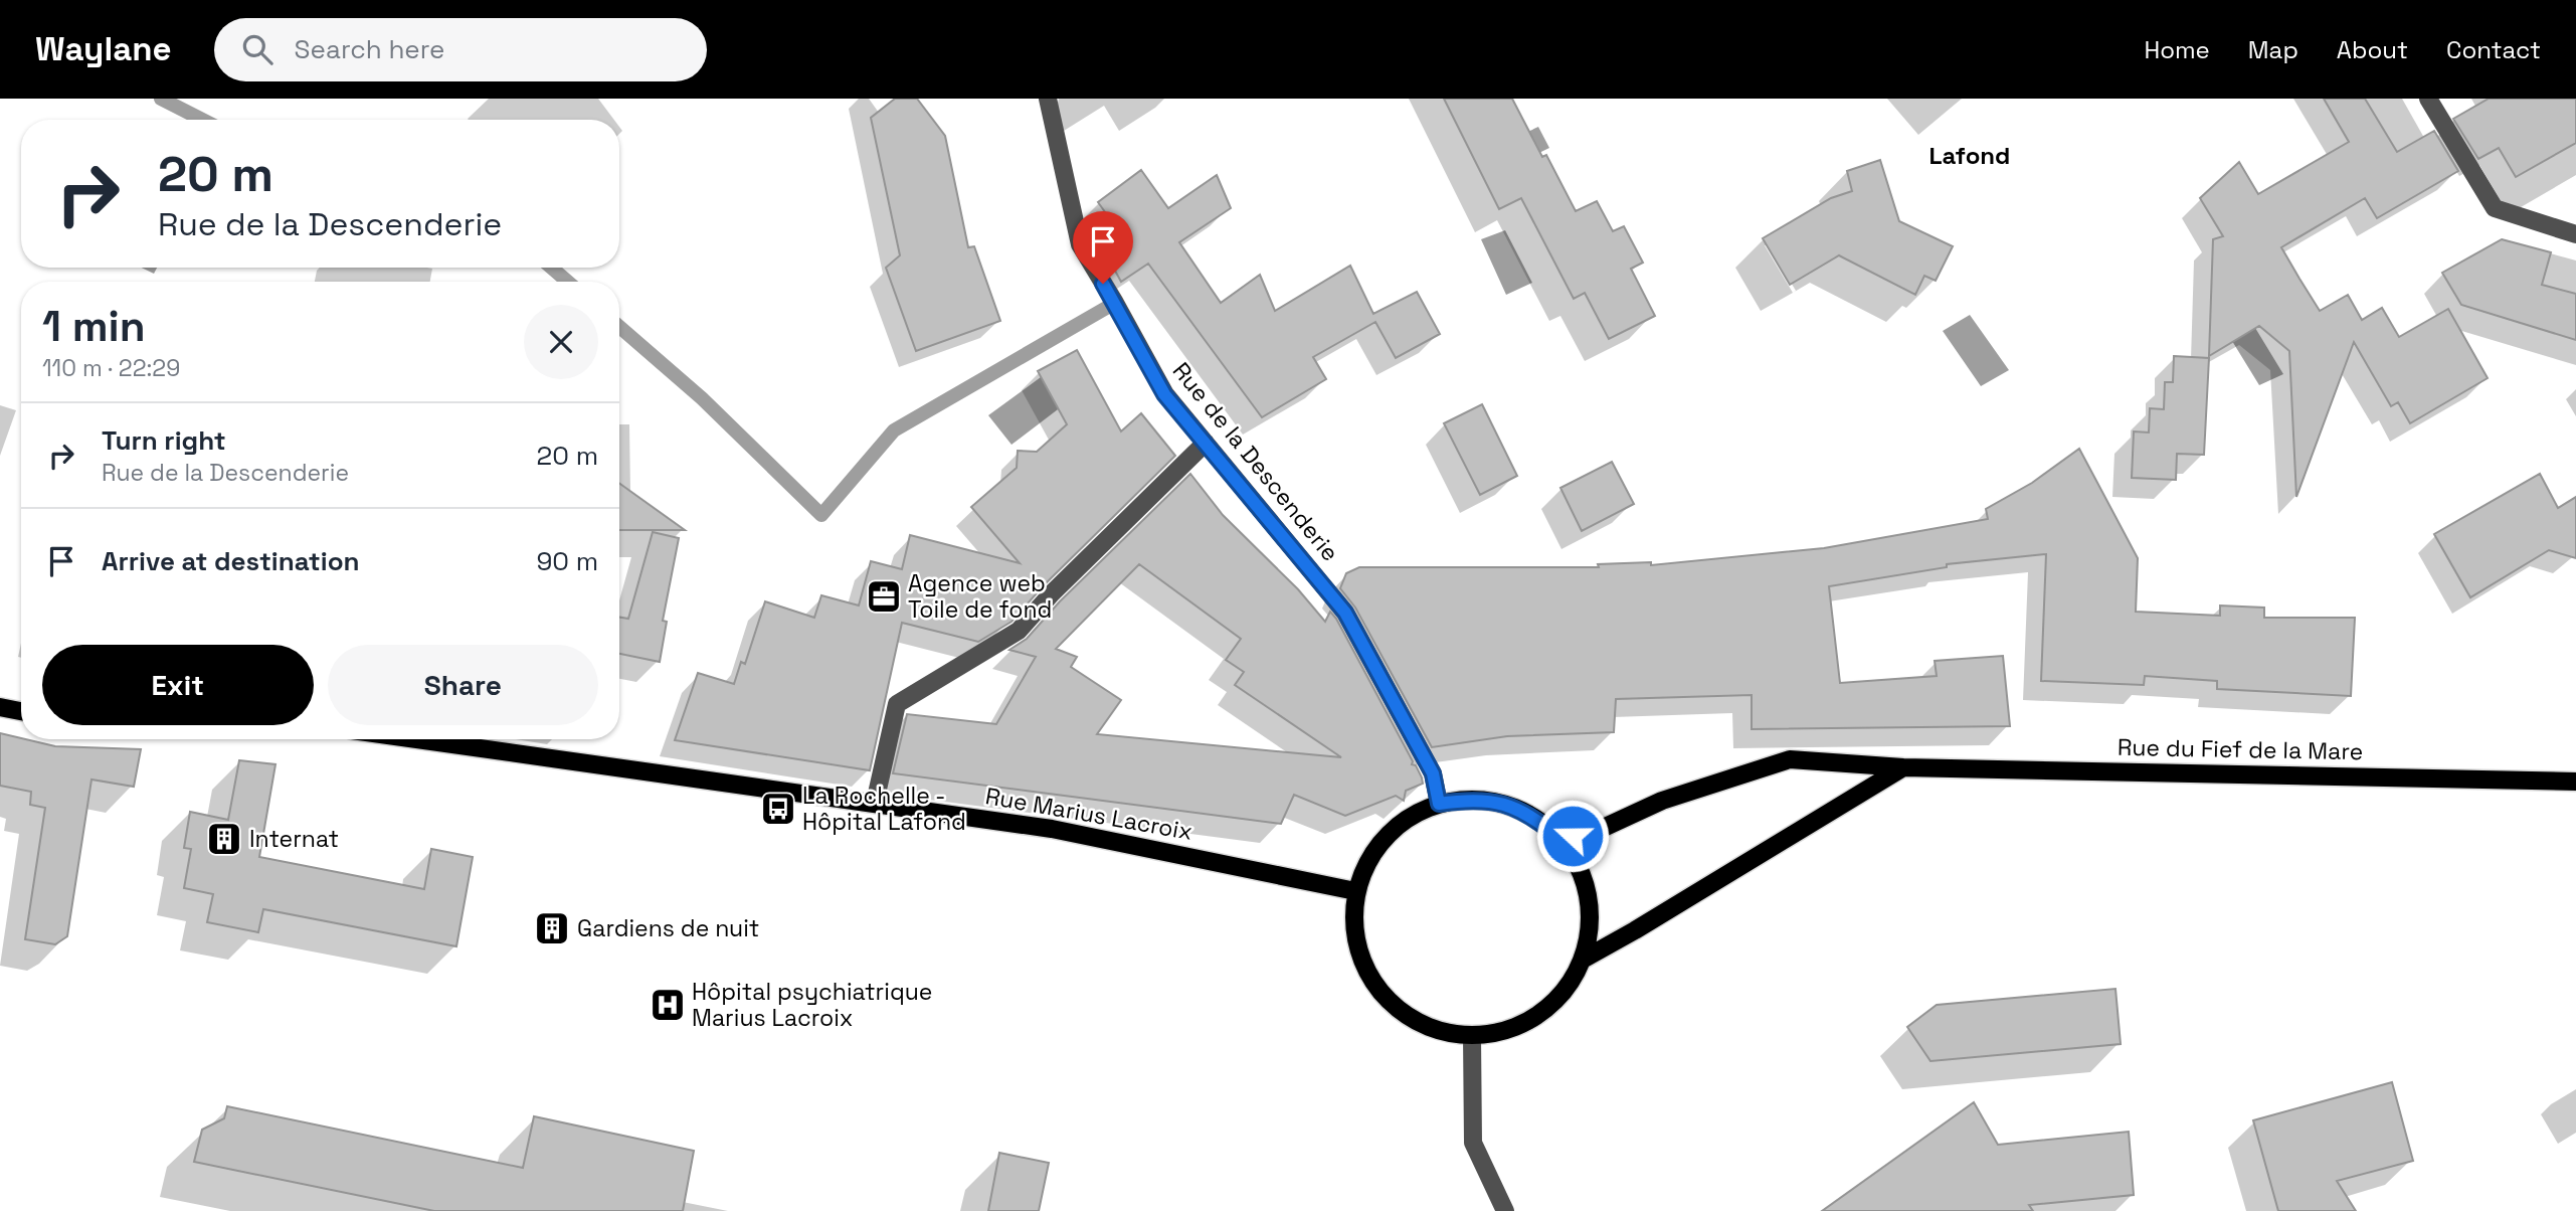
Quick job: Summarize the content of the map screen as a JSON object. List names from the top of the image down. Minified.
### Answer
{"streets":{"main road":["Rue du Fief de la Mare","Rue Marius Lacroix"],"street":["Rue de la Descenderie"]},"crossings":[["Rue de la Descenderie","Rue du Fief de la Mare"],["Rue de la Descenderie","Rue Marius Lacroix"],["Rue du Fief de la Mare","Rue Marius Lacroix"]],"districts":["Lafond"],"places":{"office":["Agence web Toile de fond"],"bus stop":["La Rochelle - Hôpital Lafond"],"building":["Internat","Gardiens de nuit"],"hospital":["Hôpital psychiatrique Marius Lacroix"]},"page":{"header":"Waylane","search":"Search here","nav":["Home","Map","About","Contact"],"turn":["20 m","Rue de la Descenderie"],"heading":["1 min","110 m · 22:29"],"list":[{"name":"Turn right","note":"Rue de la Descenderie","value":"20 m"},{"name":"Arrive at destination","value":"90 m"}],"buttons":["Exit","Share"]}}
